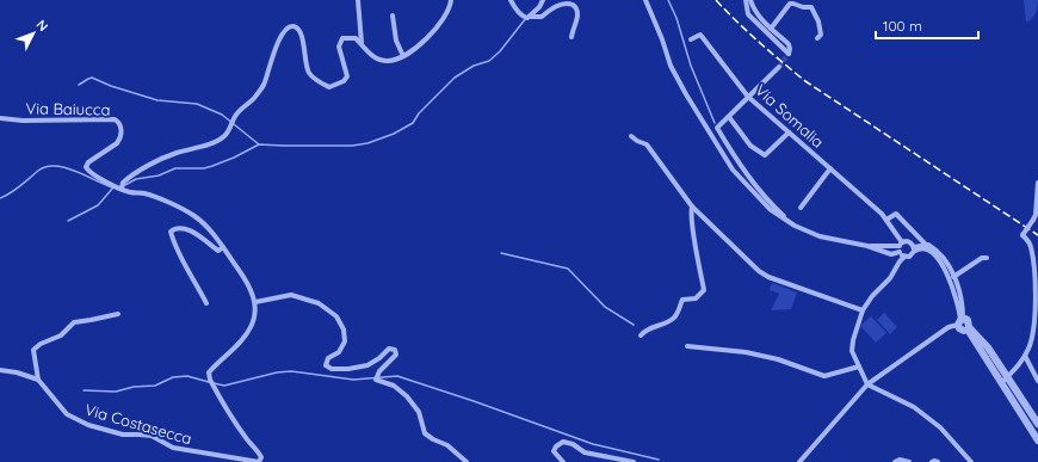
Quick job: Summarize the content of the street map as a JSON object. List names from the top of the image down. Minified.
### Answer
{"streets":{"street":["Via Baiucca","Via Somalia","Via Costasecca"]},"scale_bar":"100 m","north":"top right"}
